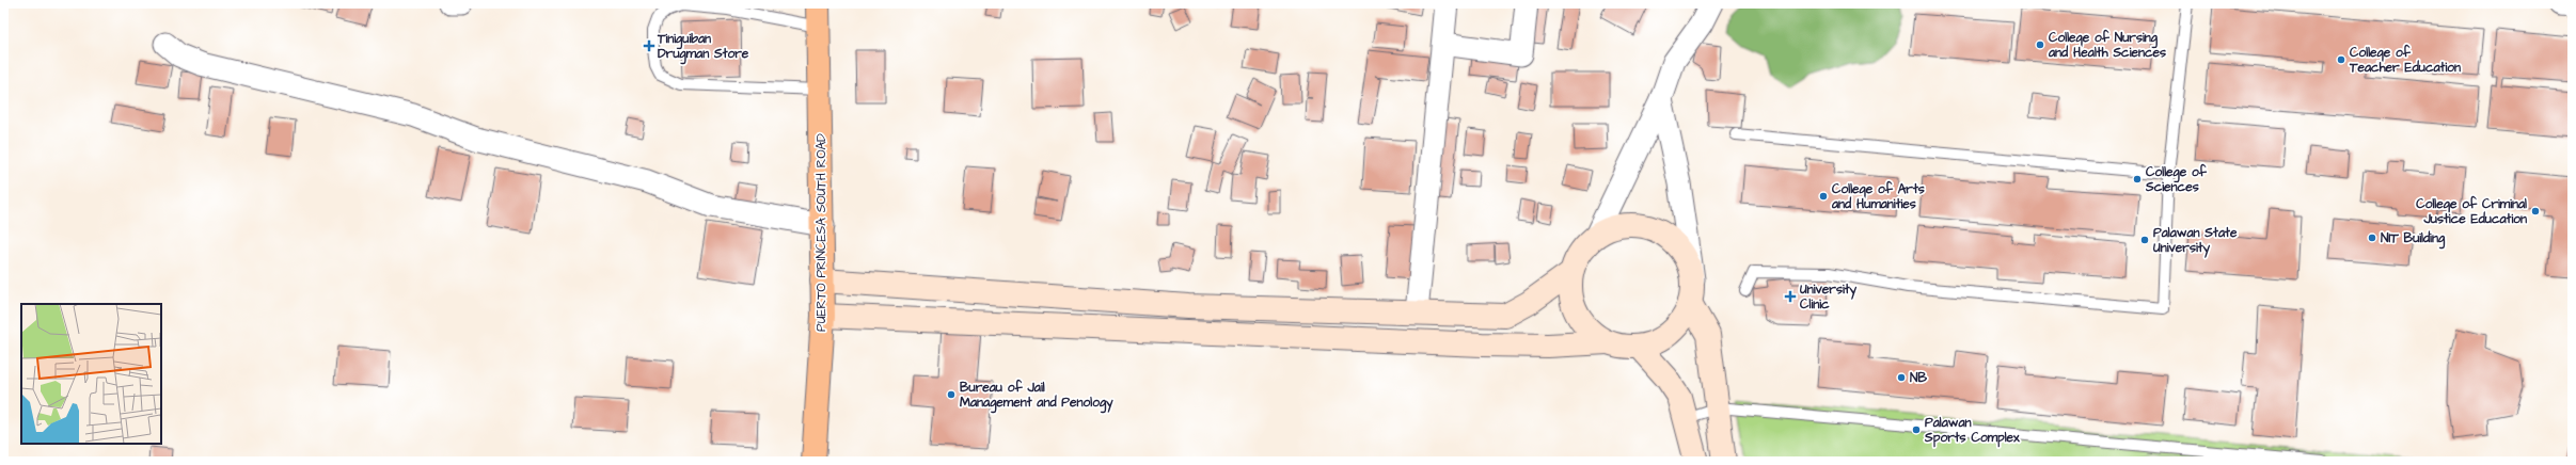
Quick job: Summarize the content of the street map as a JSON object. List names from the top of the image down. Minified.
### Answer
{"streets":{"main road":["PUERTO PRINCESA SOUTH ROAD"]},"places":{"other":["College of Nursing and Health Sciences","College of Teacher Education","College of Sciences","College of Arts and Humanities","College of Criminal Justice Education","NIT Building","Palawan State University","NB","Bureau of Jail Management and Penology","Palawan Sports Complex"],"health":["Tiniguiban Drugman Store","University Clinic"]}}
